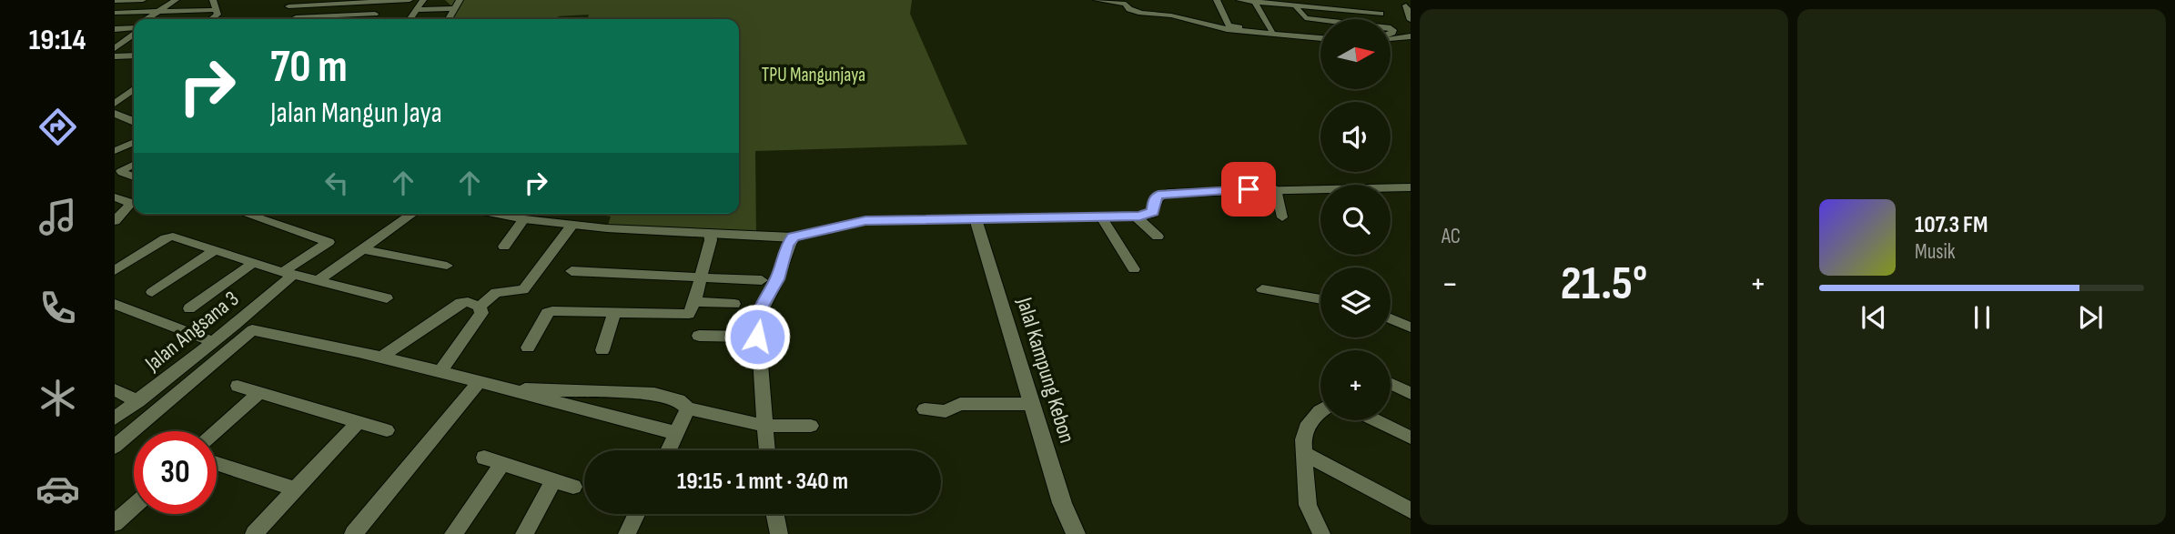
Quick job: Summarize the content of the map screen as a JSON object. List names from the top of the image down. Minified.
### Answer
{"streets":{"street":["Jalan Angsana 3","Jalal Kampung Kebon"]},"parks":["TPU Mangunjaya"],"north":"right","page":{"tabs":"19:14","tile":"AC","map_buttons":"+","turn":["70 m","Jalan Mangun Jaya"],"song":["107.3 FM","Musik"],"heat":["−","21.5°","+"],"limit":"30","trip":"19:15 · 1 mnt · 340 m"}}
